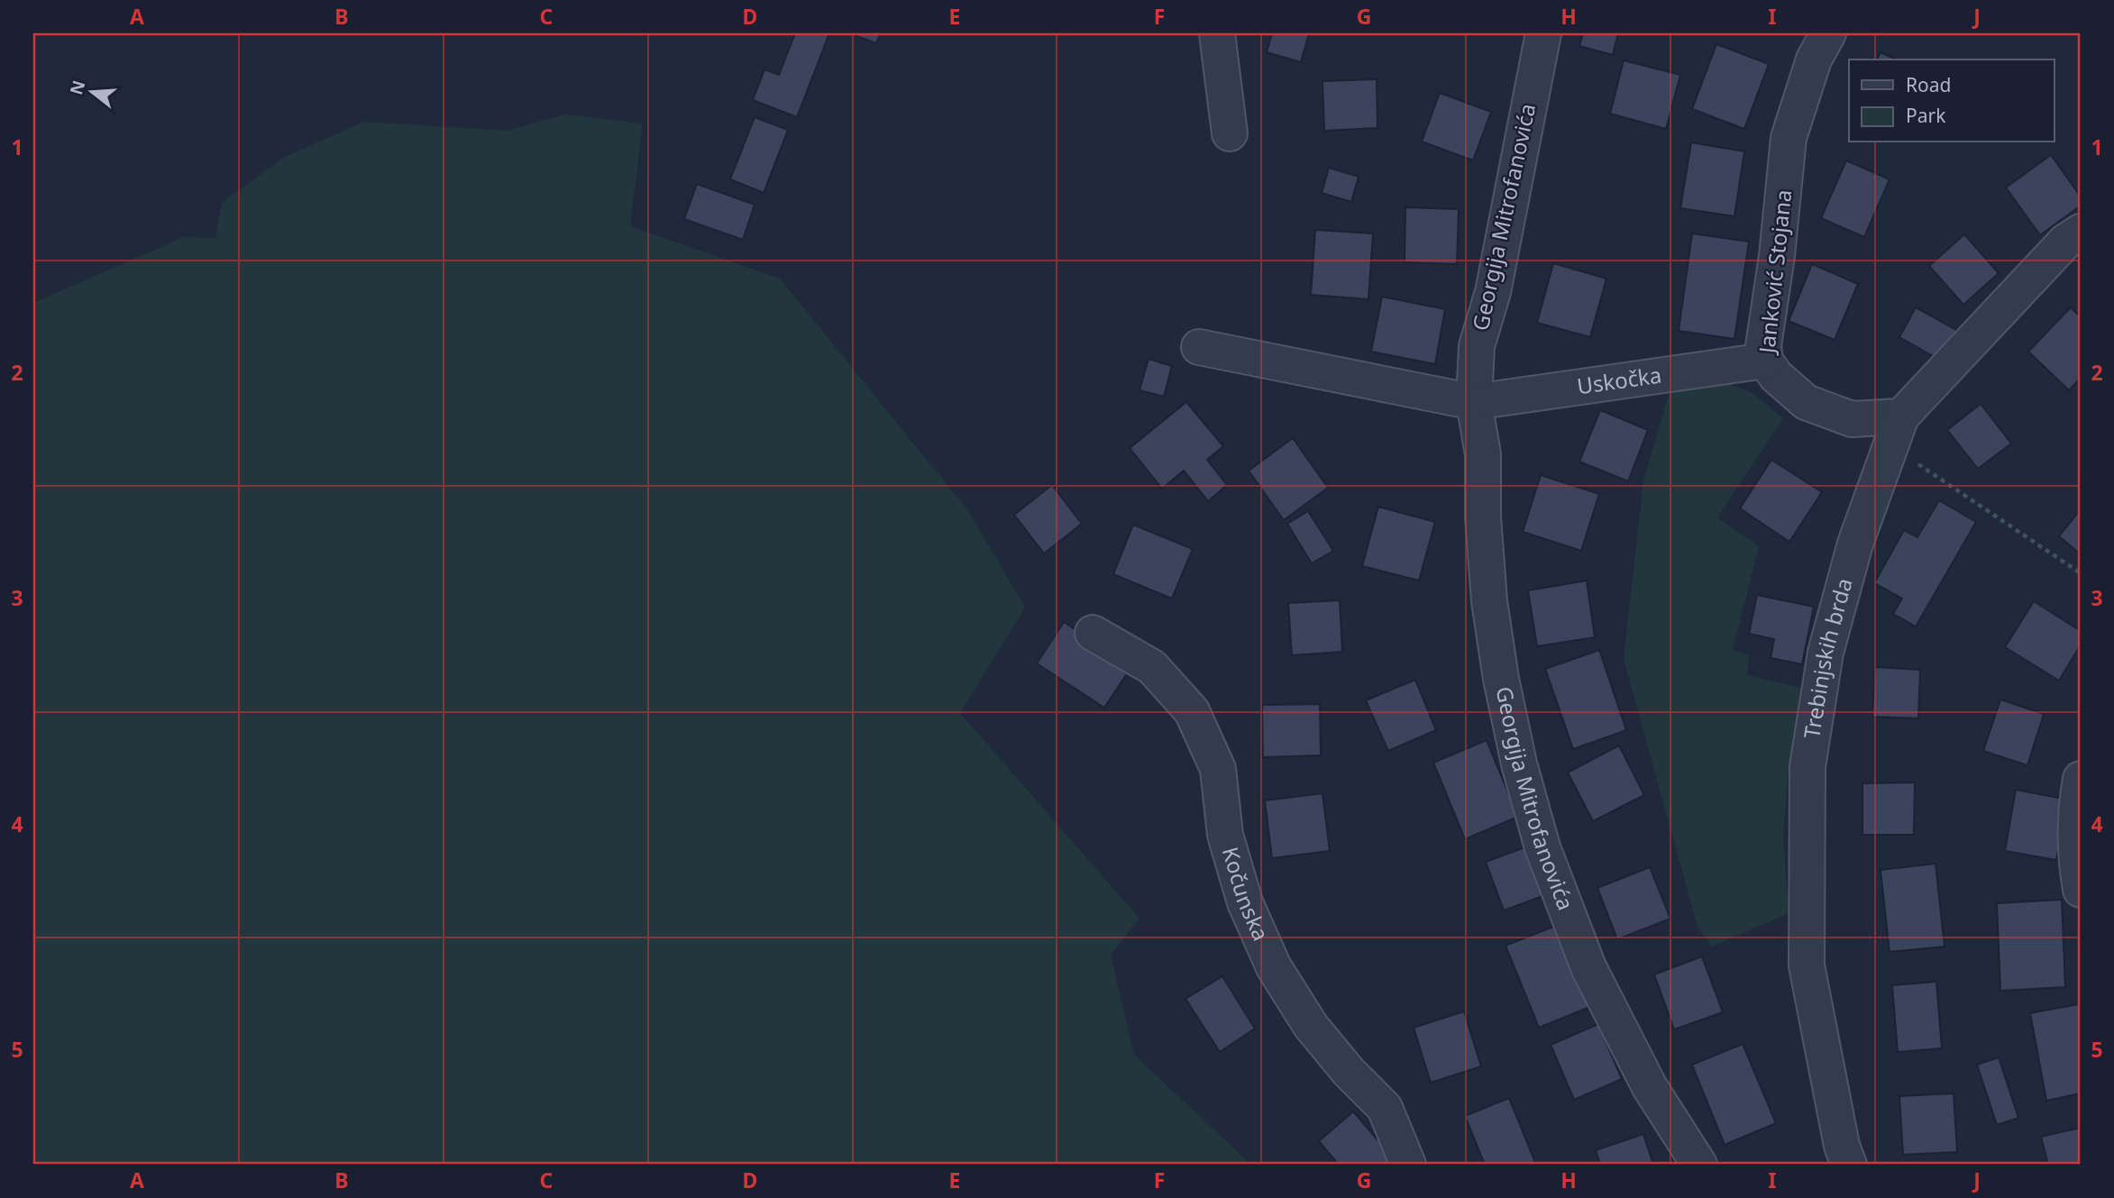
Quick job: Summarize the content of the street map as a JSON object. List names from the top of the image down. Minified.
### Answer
{"streets":{"street":["Georgija Mitrofanovića","Janković Stojana","Uskočka","Trebinjskih brda","Kočunska"]},"crossings":[["Georgija Mitrofanovića","Uskočka"],["Janković Stojana","Uskočka"],["Janković Stojana","Trebinjskih brda"]],"legend":["Road","Park"],"north":"left","grid":{"columns":["A","B","C","D","E","F","G","H","I","J"],"rows":["1","2","3","4","5"]}}
